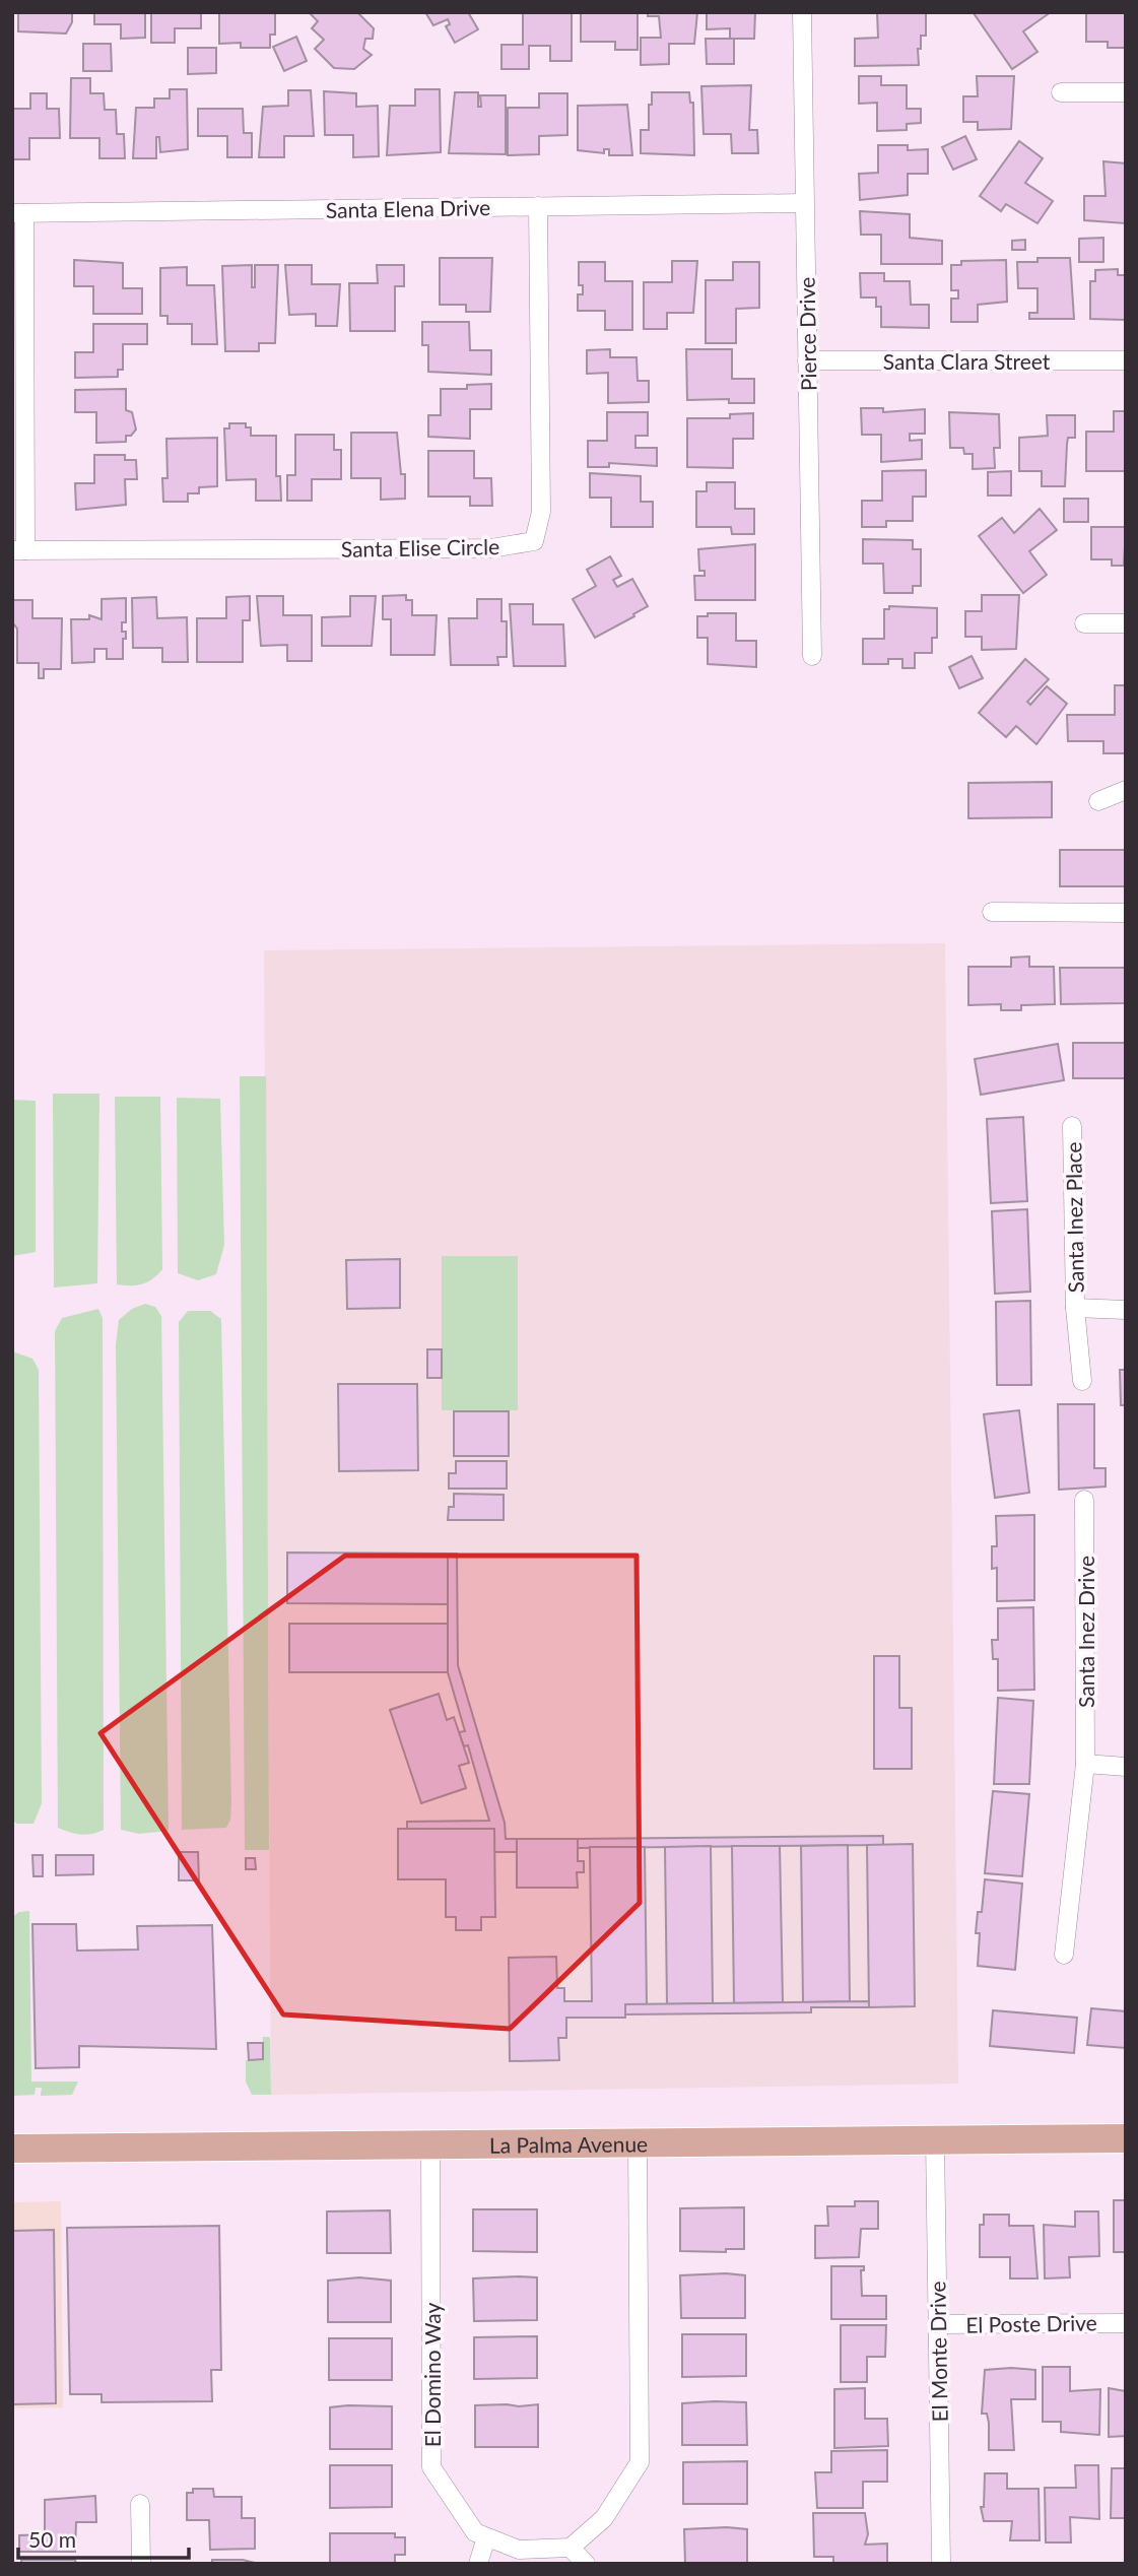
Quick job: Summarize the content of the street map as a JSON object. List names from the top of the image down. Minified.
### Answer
{"streets":{"main road":["La Palma Avenue"],"street":["Santa Elena Drive","Pierce Drive","Santa Clara Street","Santa Elise Circle","Santa Inez Place","Santa Inez Drive","El Poste Drive","El Monte Drive","El Domino Way"]},"crossings":[["Santa Elena Drive","Pierce Drive"],["Santa Elena Drive","Santa Elise Circle"],["Pierce Drive","Santa Clara Street"],["La Palma Avenue","El Monte Drive"],["La Palma Avenue","El Domino Way"],["El Poste Drive","El Monte Drive"]],"scale_bar":"50 m"}
